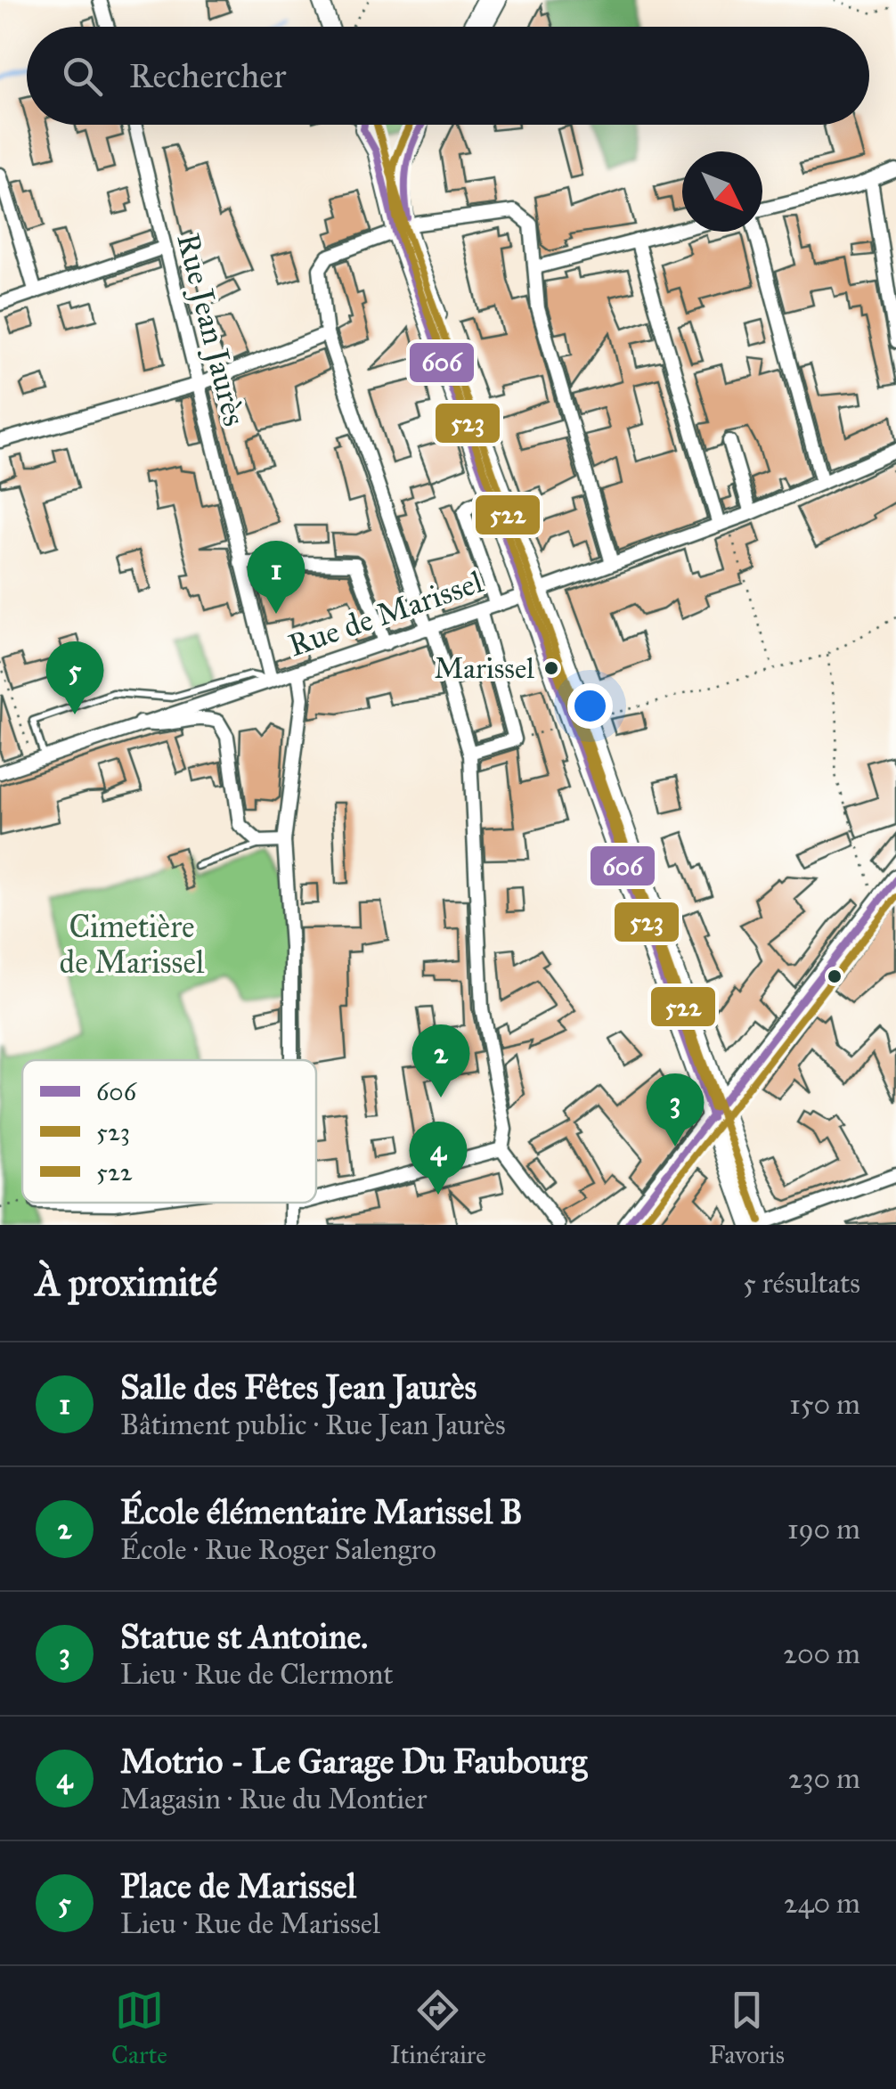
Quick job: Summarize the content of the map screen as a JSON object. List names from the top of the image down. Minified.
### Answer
{"streets":{"street":["Rue Jean Jaurès","Rue de Marissel"]},"crossings":[["Rue Jean Jaurès","Rue de Marissel"]],"parks":["Cimetière de Marissel"],"places":["Marissel"],"lines":["transit line 606","transit line 523","transit line 522"],"legend":["606","523","522"],"north":"bottom right","page":{"search":"Rechercher","pins":["1","5","2","3","4"],"heading":["À proximité","5 résultats"],"list":[{"mark":"1","name":"Salle des Fêtes Jean Jaurès","note":"Bâtiment public · Rue Jean Jaurès","value":"150 m"},{"mark":"2","name":"École élémentaire Marissel B","note":"École · Rue Roger Salengro","value":"190 m"},{"mark":"3","name":"Statue st Antoine.","note":"Lieu · Rue de Clermont","value":"200 m"},{"mark":"4","name":"Motrio - Le Garage Du Faubourg","note":"Magasin · Rue du Montier","value":"230 m"},{"mark":"5","name":"Place de Marissel","note":"Lieu · Rue de Marissel","value":"240 m"}],"nav":["Carte","Itinéraire","Favoris"]}}
